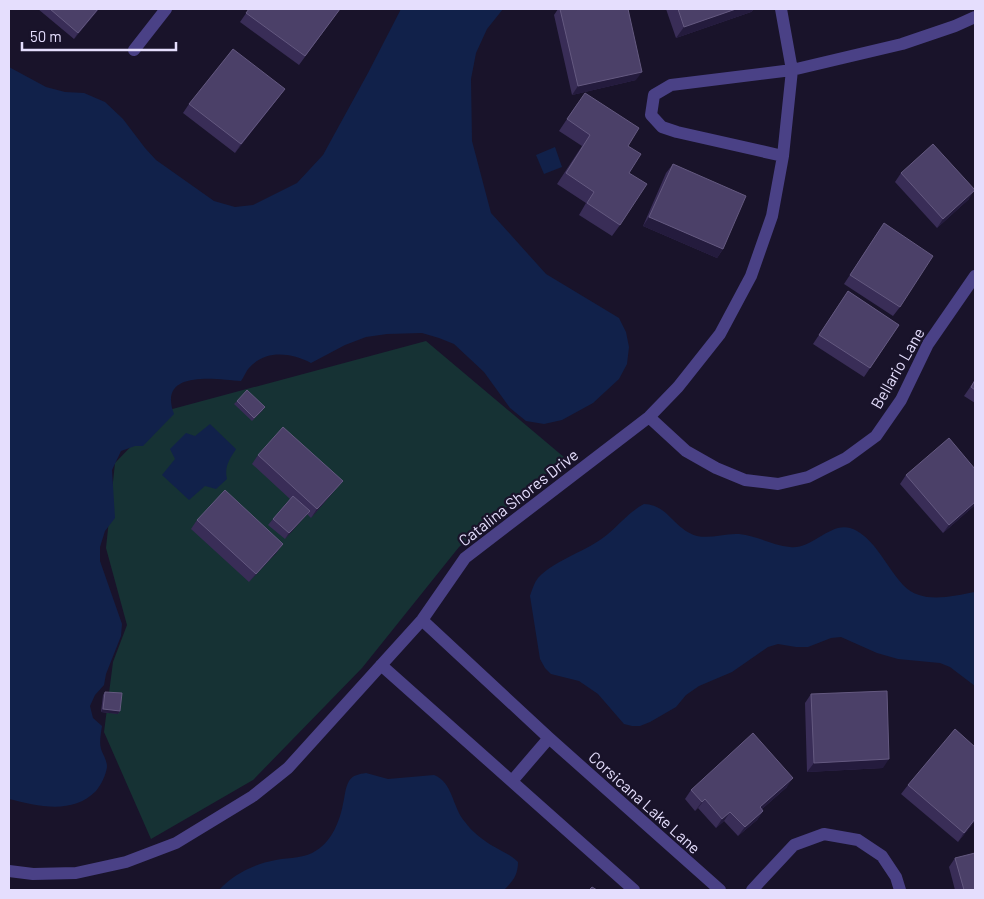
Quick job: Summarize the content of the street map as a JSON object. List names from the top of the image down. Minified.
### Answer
{"streets":{"street":["Bellario Lane","Catalina Shores Drive","Corsicana Lake Lane"]},"crossings":[["Bellario Lane","Catalina Shores Drive"],["Catalina Shores Drive","Corsicana Lake Lane"]],"scale_bar":"50 m"}
